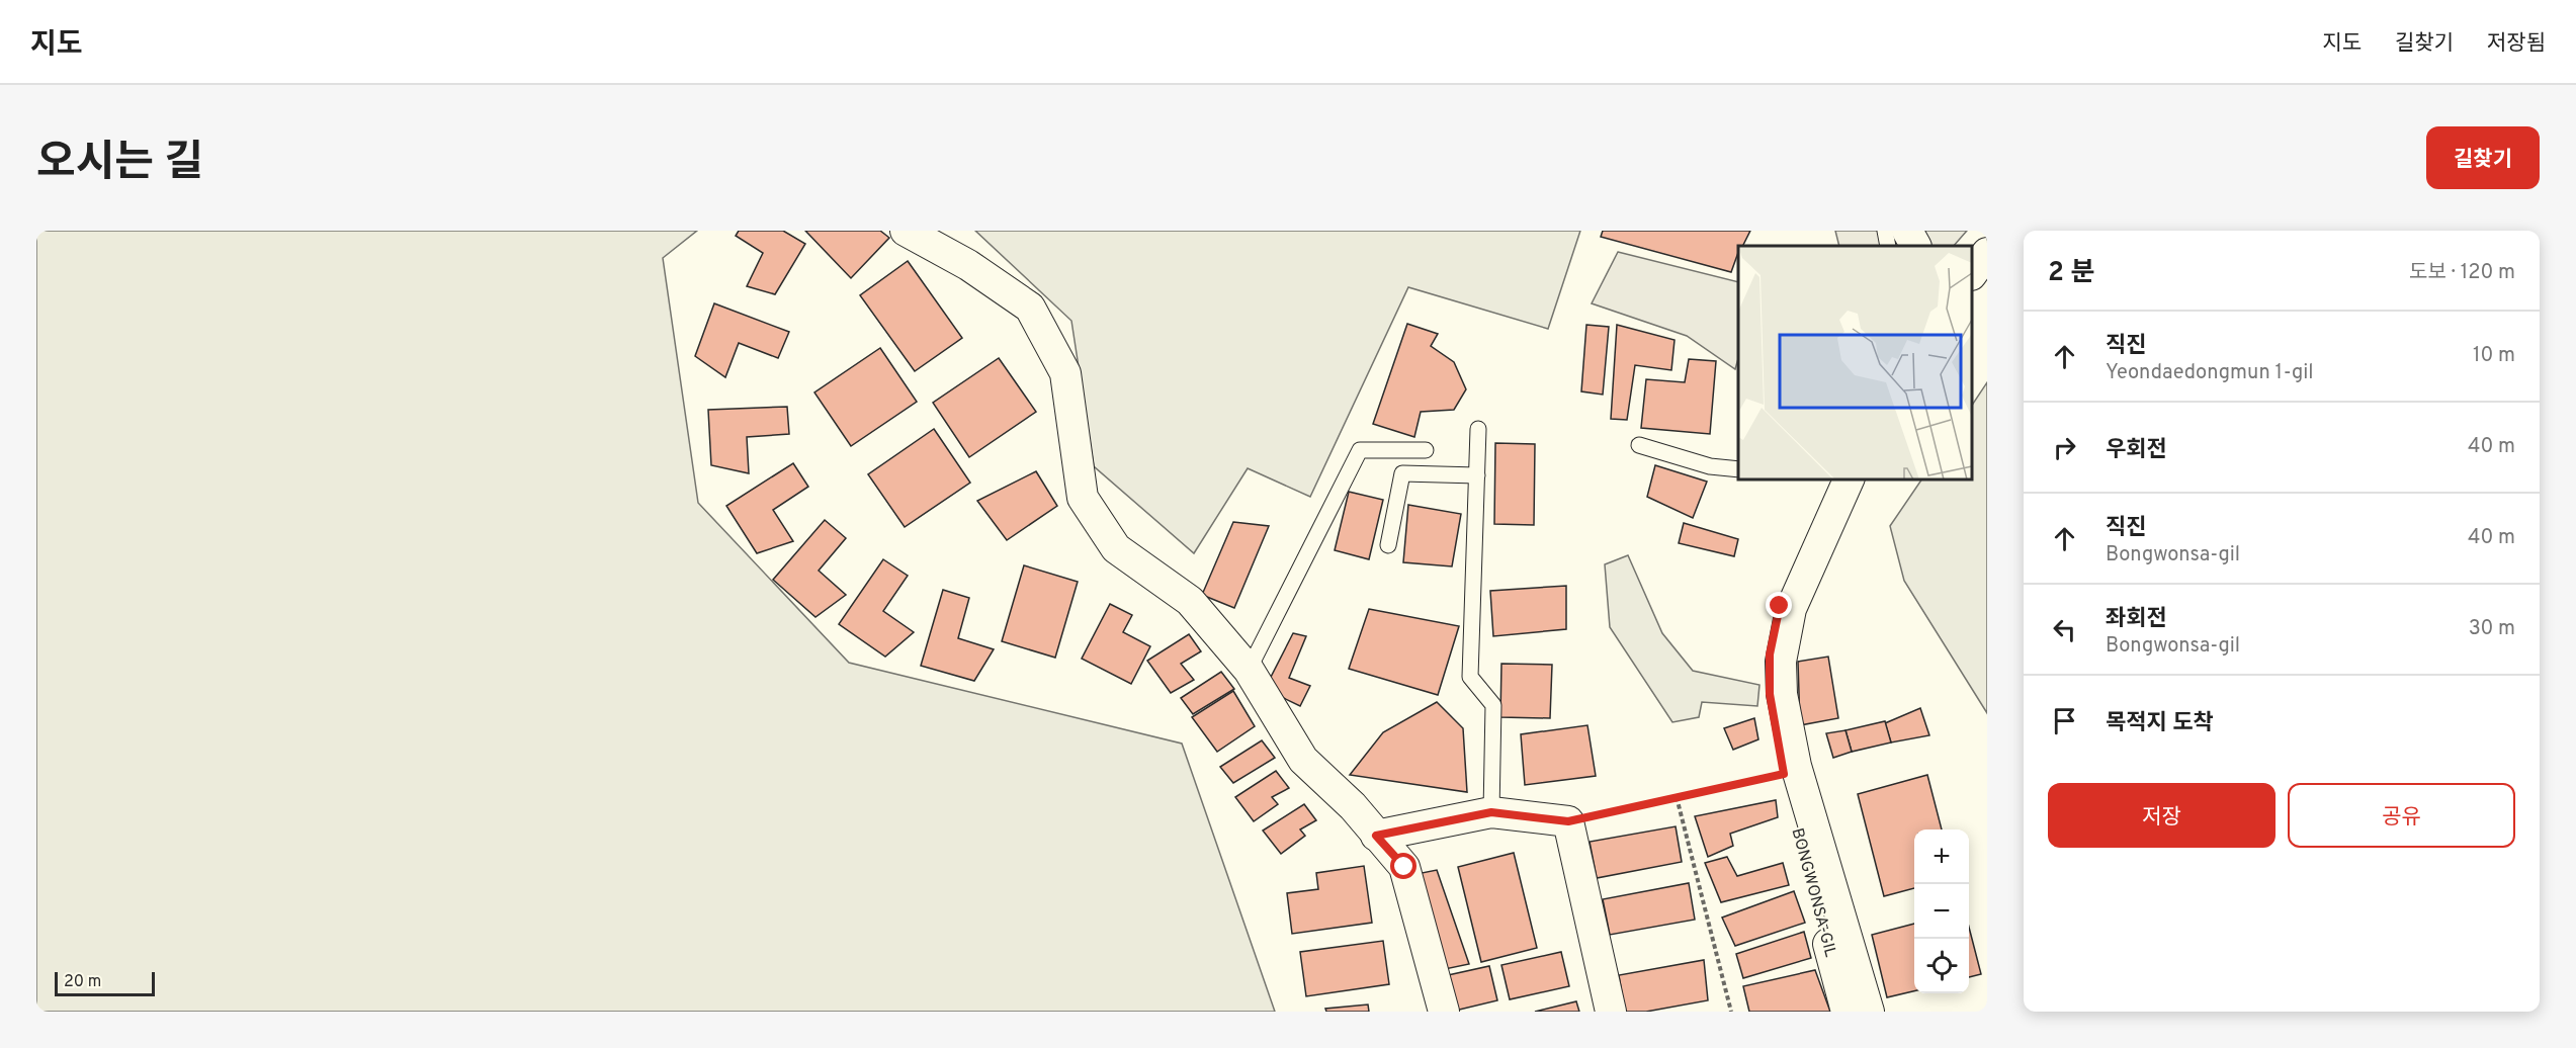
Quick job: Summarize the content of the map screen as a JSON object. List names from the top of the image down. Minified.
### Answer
{"streets":{"street":["BONGWONSA-GIL"]},"scale_bar":"20 m","page":{"header":"지도","nav":["지도","길찾기","저장됨"],"title":"오시는 길","buttons":["길찾기",["저장","공유"]],"heading":["2 분","도보 · 120 m"],"list":[["직진","Yeondaedongmun 1-gil","10 m"],["우회전","40 m"],["직진","Bongwonsa-gil","40 m"],["좌회전","Bongwonsa-gil","30 m"],"목적지 도착"],"map_buttons":["+","−"],"scale":"20 m"}}
